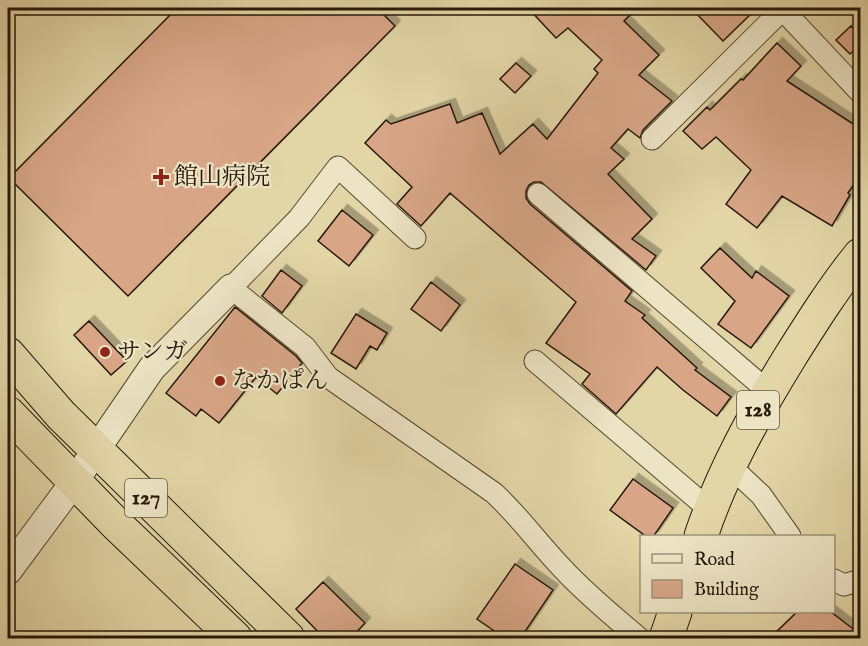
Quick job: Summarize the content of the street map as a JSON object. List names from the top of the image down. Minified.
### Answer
{"streets":{"highway":["128","127"]},"places":{"health":["館山病院"],"other":["サンガ","なかぱん"]},"legend":["Road","Building"]}
